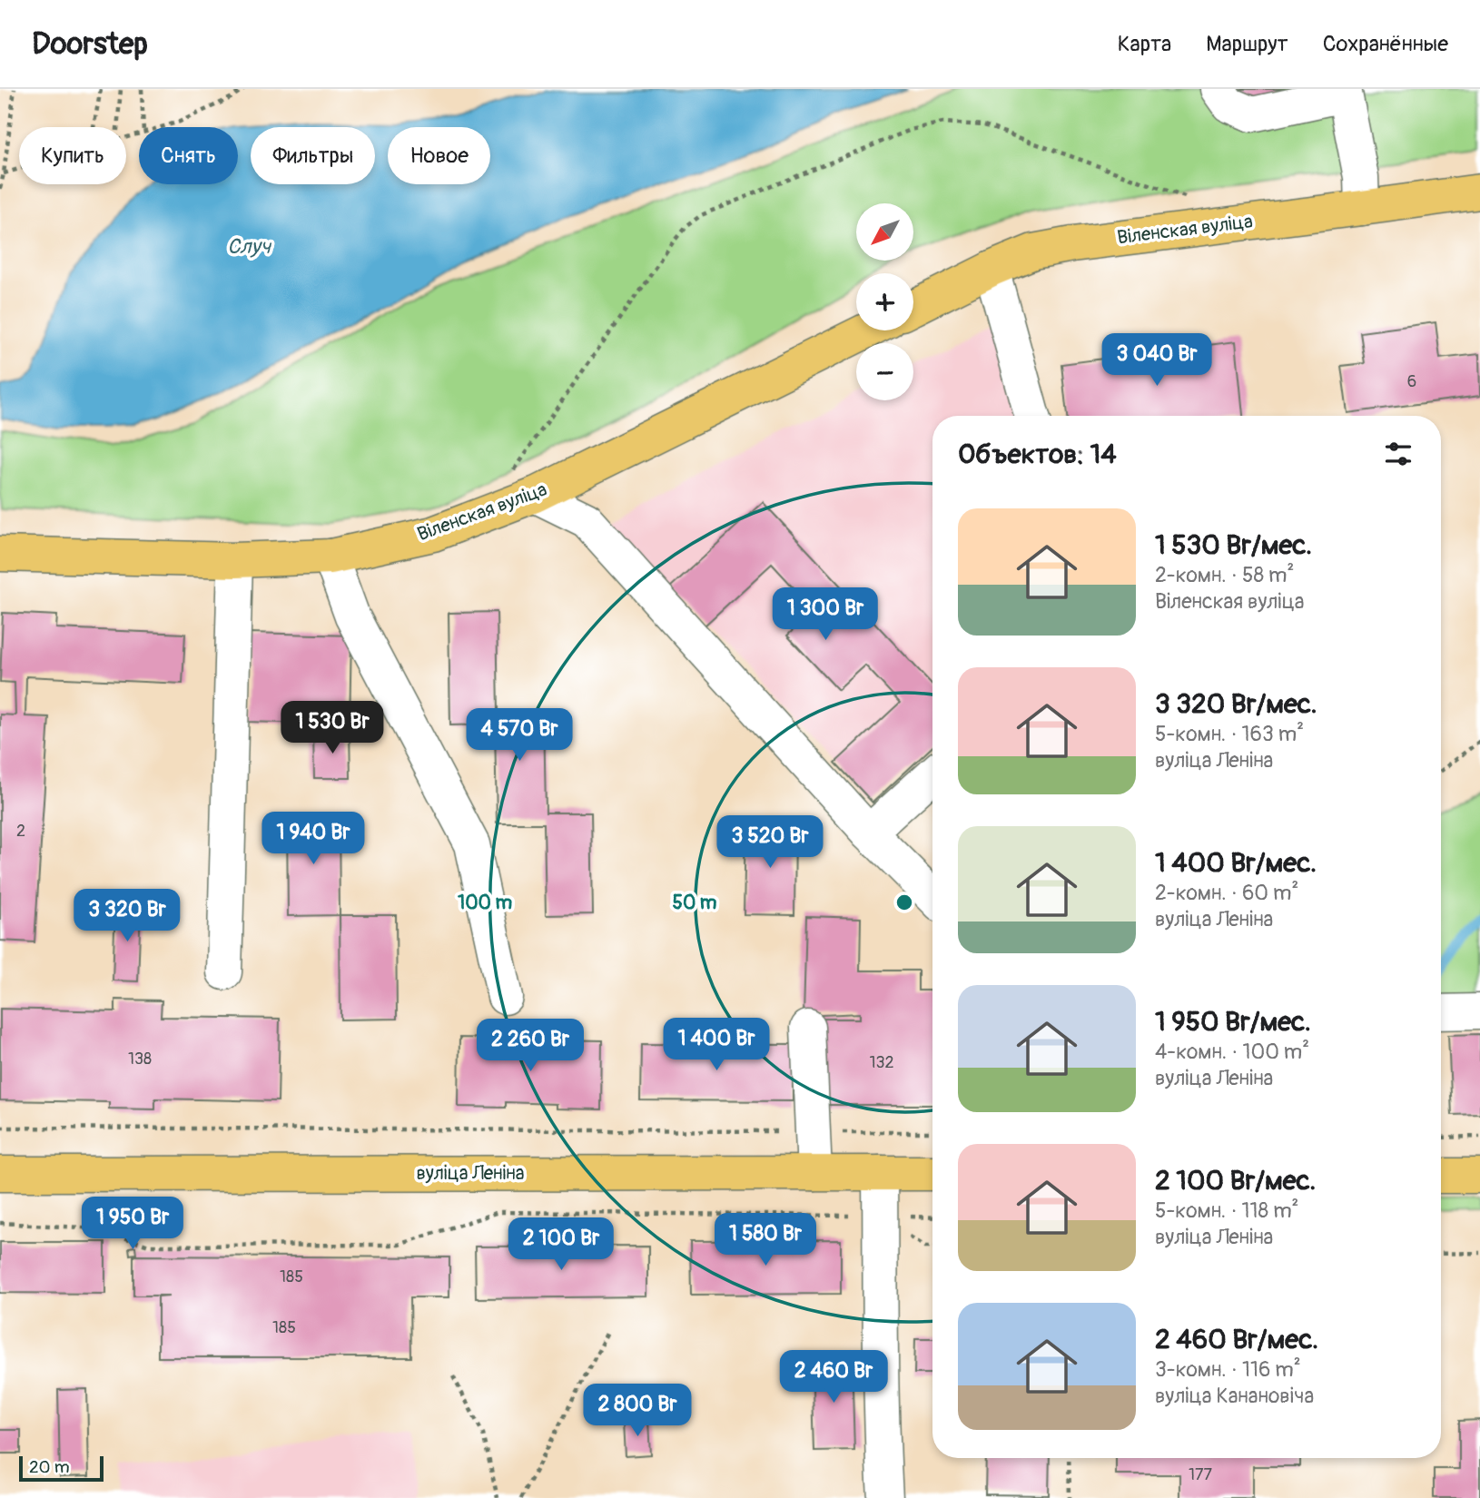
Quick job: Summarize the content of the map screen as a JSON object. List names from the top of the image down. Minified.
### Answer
{"streets":{"main road":["Віленская вуліца","вуліца Леніна"]},"water":["Случ"],"house_numbers":["6","2","138","132","185","185","177"],"scale_bar":"20 m","north":"bottom left","page":{"header":"Doorstep","nav":["Карта","Маршрут","Сохранённые"],"chip":["Купить","Снять","Фильтры","Новое"],"map_buttons":["+","−"],"price":["3 040 Br","1 300 Br","1 530 Br","4 570 Br","1 940 Br","3 520 Br","3 320 Br","1 400 Br","2 260 Br","1 950 Br","1 580 Br","2 100 Br","2 460 Br","2 800 Br"],"heading":"Объектов: 14","list":[{"name":"1 530 Br/мес.","note":"2-комн. · 58 m² · Віленская вуліца"},{"name":"3 320 Br/мес.","note":"5-комн. · 163 m² · вуліца Леніна"},{"name":"1 400 Br/мес.","note":"2-комн. · 60 m² · вуліца Леніна"},{"name":"1 950 Br/мес.","note":"4-комн. · 100 m² · вуліца Леніна"},{"name":"2 100 Br/мес.","note":"5-комн. · 118 m² · вуліца Леніна"},{"name":"2 460 Br/мес.","note":"3-комн. · 116 m² · вуліца Канановіча"}],"scale":"20 m"},"rings":["100 m","50 m"]}
